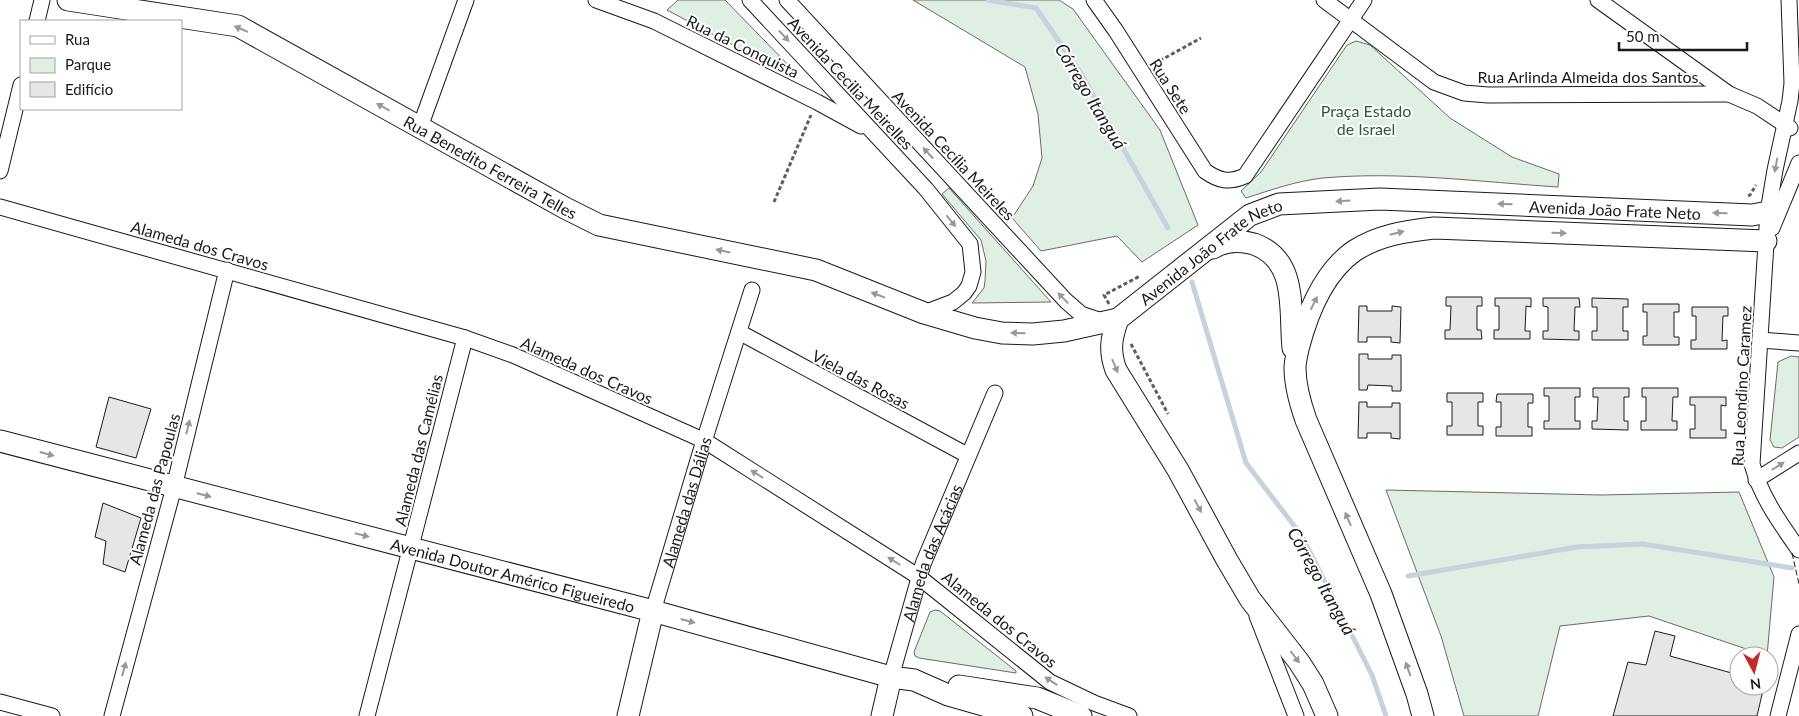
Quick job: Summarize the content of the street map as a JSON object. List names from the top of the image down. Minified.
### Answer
{"streets":{"main road":["Rua Benedito Ferreira Telles","Avenida João Frate Neto","Alameda das Dálias","Alameda das Acácias","Avenida Doutor Américo Figueiredo"],"street":["Rua da Conquista","Rua Arlinda Almeida dos Santos","Avenida Cecilia Meirelles","Rua Sete","Avenida Cecília Meireles","Alameda dos Cravos","Viela das Rosas","Rua Leondino Caramez","Alameda das Camélias","Alameda das Papoulas"]},"crossings":[["Rua da Conquista","Avenida Cecilia Meirelles"],["Rua Arlinda Almeida dos Santos","Rua Sete"],["Avenida Cecilia Meirelles","Rua Benedito Ferreira Telles"],["Avenida Cecília Meireles","Rua Benedito Ferreira Telles"],["Avenida Cecília Meireles","Avenida João Frate Neto"],["Rua Benedito Ferreira Telles","Avenida João Frate Neto"],["Avenida João Frate Neto","Rua Leondino Caramez"],["Alameda dos Cravos","Alameda das Camélias"],["Alameda dos Cravos","Alameda das Papoulas"],["Alameda dos Cravos","Alameda das Dálias"],["Alameda dos Cravos","Alameda das Acácias"],["Viela das Rosas","Alameda das Dálias"],["Viela das Rosas","Alameda das Acácias"],["Alameda das Camélias","Avenida Doutor Américo Figueiredo"],["Alameda das Papoulas","Avenida Doutor Américo Figueiredo"],["Alameda das Dálias","Avenida Doutor Américo Figueiredo"],["Alameda das Acácias","Avenida Doutor Américo Figueiredo"]],"one_way":["Avenida Cecilia Meirelles","Avenida Cecília Meireles","Rua Benedito Ferreira Telles","Alameda dos Cravos","Alameda das Papoulas","Avenida Doutor Américo Figueiredo"],"water":["Córrego Itanguá"],"parks":["Praça Estado de Israel"],"legend":["Rua","Parque","Edifício"],"scale_bar":"50 m","north":"bottom"}
